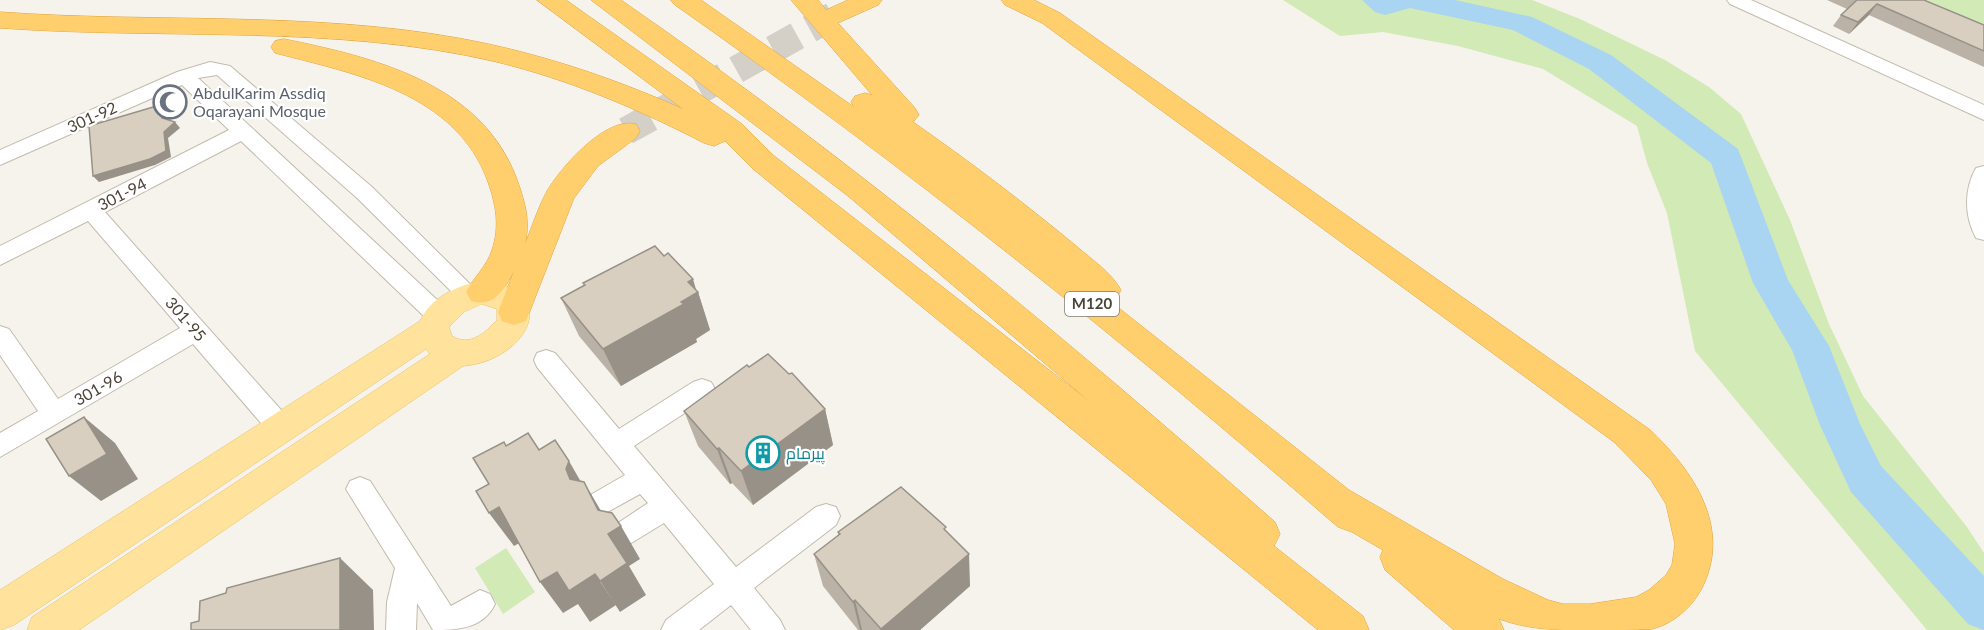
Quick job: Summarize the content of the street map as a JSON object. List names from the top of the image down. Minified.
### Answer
{"streets":{"highway":["M120"],"street":["301-92","301-94","301-95","301-96"]},"crossings":[["301-94","301-95"],["301-95","301-96"]],"places":{"mosque":["AbdulKarim Assdiq Oqarayani Mosque"],"building":["پیرمام"]}}
